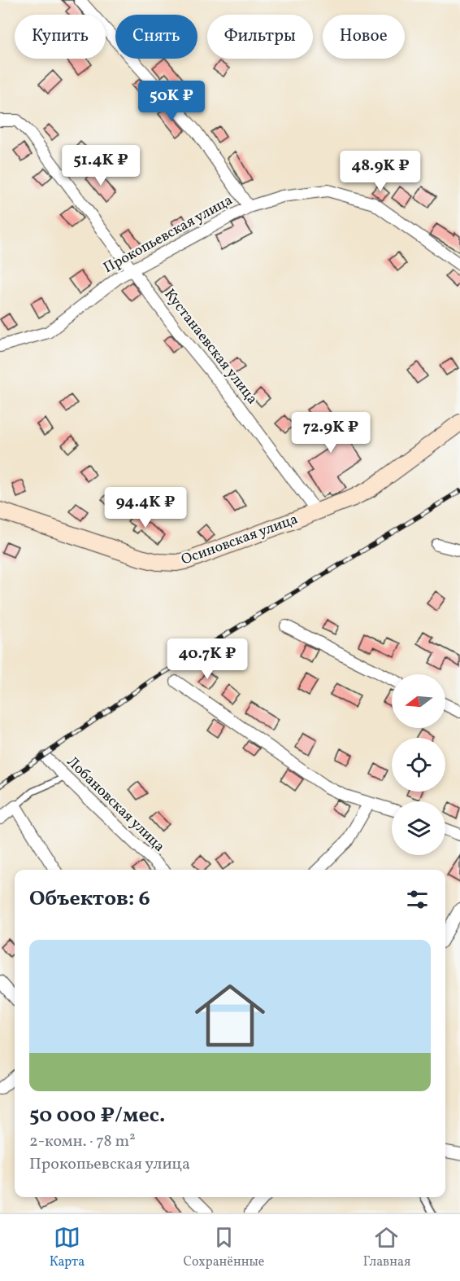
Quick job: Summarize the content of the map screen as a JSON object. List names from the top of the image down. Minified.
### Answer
{"streets":{"main road":["Осиновская улица"],"street":["Прокопьевская улица","Кустанаевская улица","Лобановская улица"]},"crossings":[["Прокопьевская улица","Кустанаевская улица"],["Кустанаевская улица","Осиновская улица"]],"north":"left","page":{"chip":["Купить","Снять","Фильтры","Новое"],"price":["50K ₽","51.4K ₽","48.9K ₽","72.9K ₽","94.4K ₽","40.7K ₽"],"heading":"Объектов: 6","list":[{"name":"50 000 ₽/мес.","note":"2-комн. · 78 m² · Прокопьевская улица"}],"tabs":["Карта","Сохранённые","Главная"]}}
